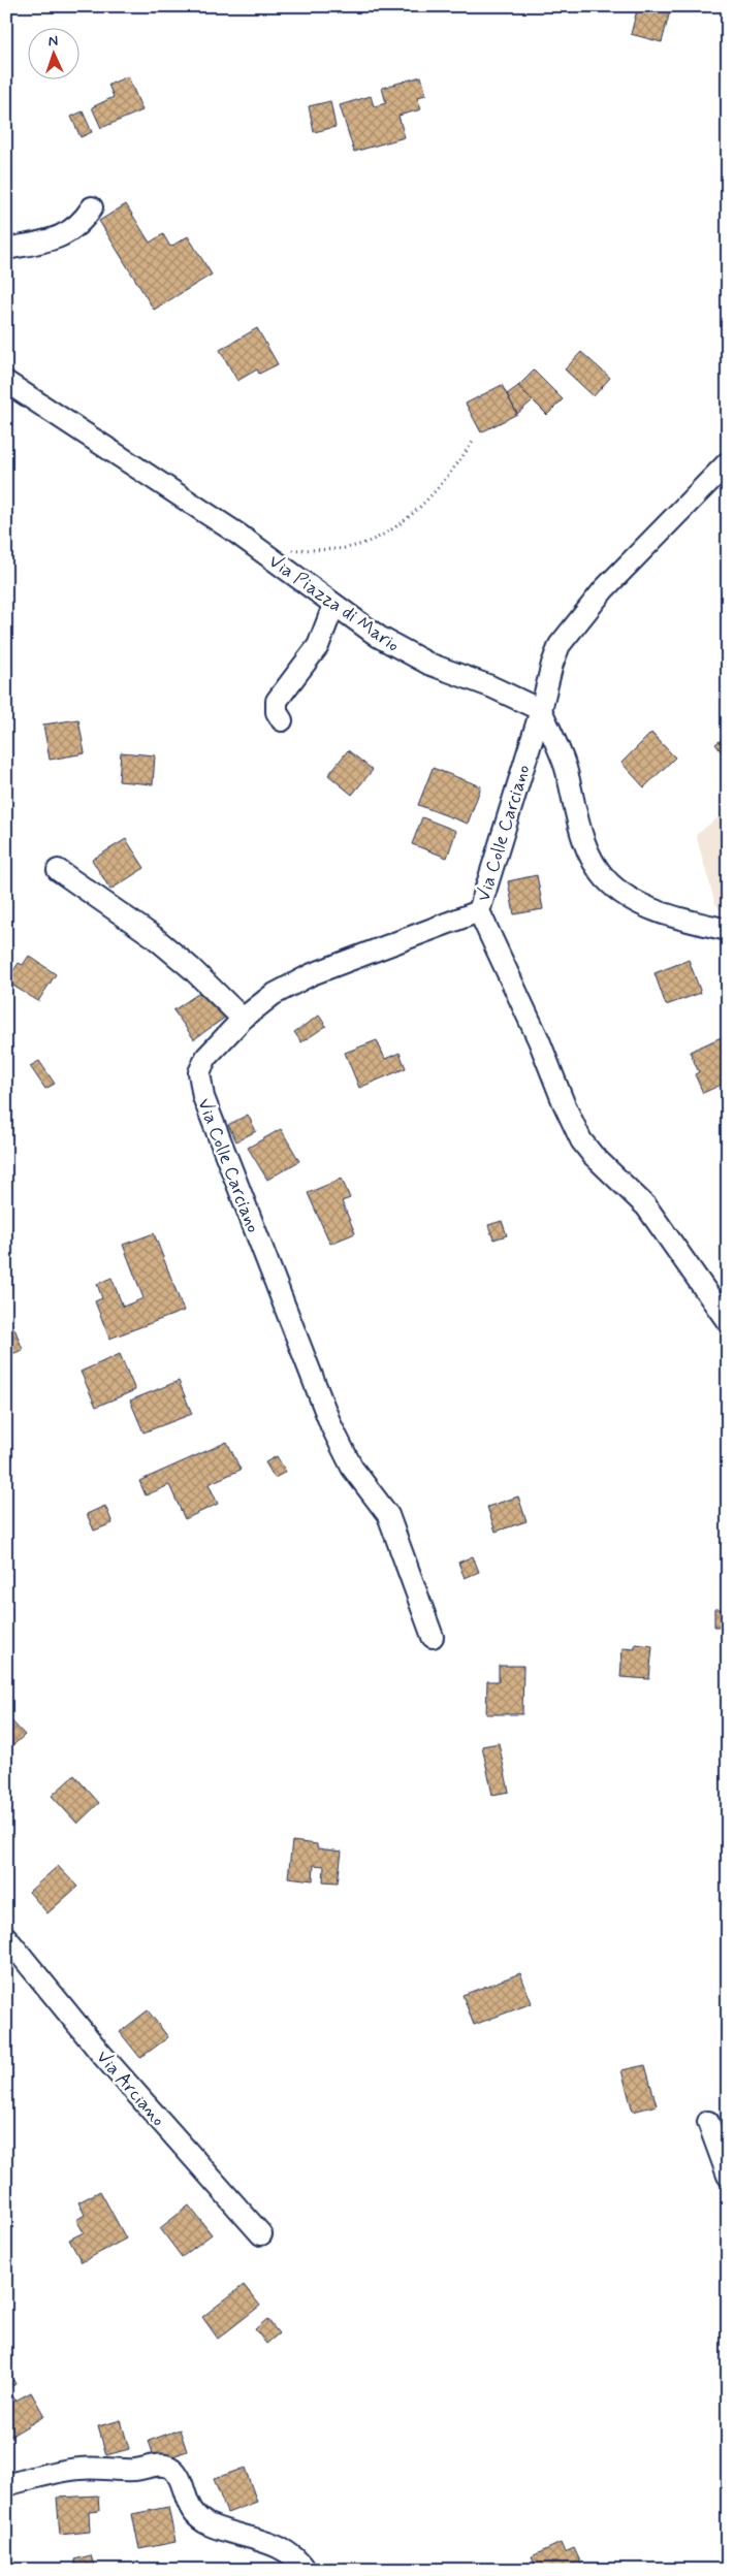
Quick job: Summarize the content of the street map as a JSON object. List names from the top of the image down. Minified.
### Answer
{"streets":{"street":["Via Piazza di Mario","Via Colle Carciano","Via Arciano"]},"crossings":[["Via Piazza di Mario","Via Colle Carciano"]],"north":"top"}
